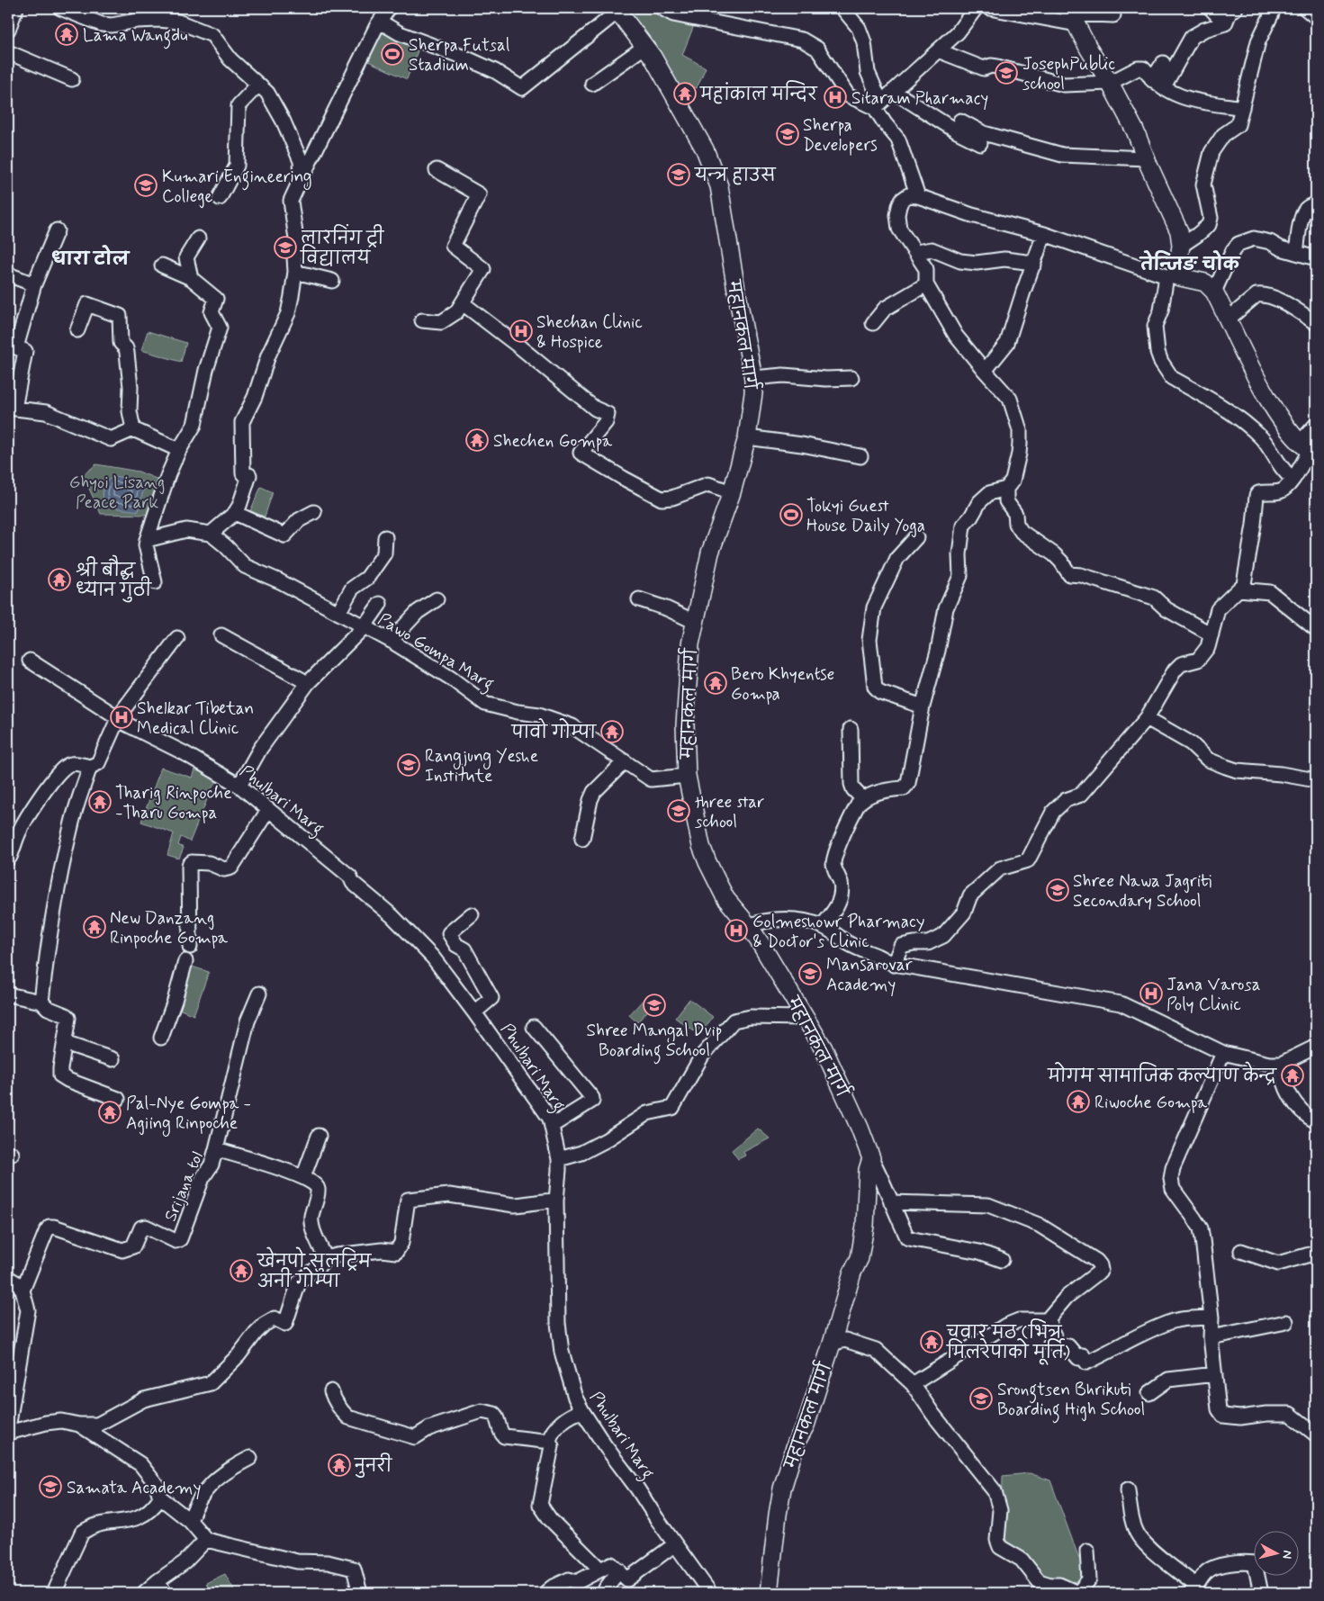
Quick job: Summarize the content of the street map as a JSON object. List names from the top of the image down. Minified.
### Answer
{"streets":{"main road":["महानकल मार्ग"],"street":["Pawo Gompa Marg","Phulbari Marg","Srijana tol"]},"crossings":[["महानकल मार्ग","Pawo Gompa Marg"]],"districts":["धारा टोल","तेन्जिङ चोक"],"parks":["Ghyoi Lisang Peace Park"],"places":{"temple":["Lama Wangdu","महांकाल मन्दिर","Shechen Gompa","श्री बौद्ध ध्यान गुठी","Bero Khyentse Gompa","पावो गोम्पा","Tharig Rinpoche -Tharu Gompa","New Danzang Rinpoche Gompa","मोगम सामाजिक कल्याण केन्द्र","Riwoche Gompa","Pal-Nye Gompa - Agiing Rinpoche","खेनपो सुलट्रिम अनी गोम्पा","चुवार मठ (भित्र मिलरेपाको मूर्ति)","नुनरी"],"sports":["Sherpa Futsal Stadium","Tokyi Guest House Daily Yoga"],"school or university":["JosephPublic school","Sherpa Developers","यन्त्र हाउस","Kumari Engineering College","लारनिंग ट्री विद्यालय","Rangjung Yeshe Institute","three star school","Shree Nawa Jagriti Secondary School","Mansarovar Academy","Shree Mangal Dvip Boarding School","Srongtsen Bhrikuti Boarding High School","Samata Academy"],"hospital":["Sitaram Pharmacy","Shechan Clinic & Hospice","Shelkar Tibetan Medical Clinic","Golmeshowr Pharmacy & Doctor's Clinic","Jana Varosa Poly Clinic"]},"north":"right"}
